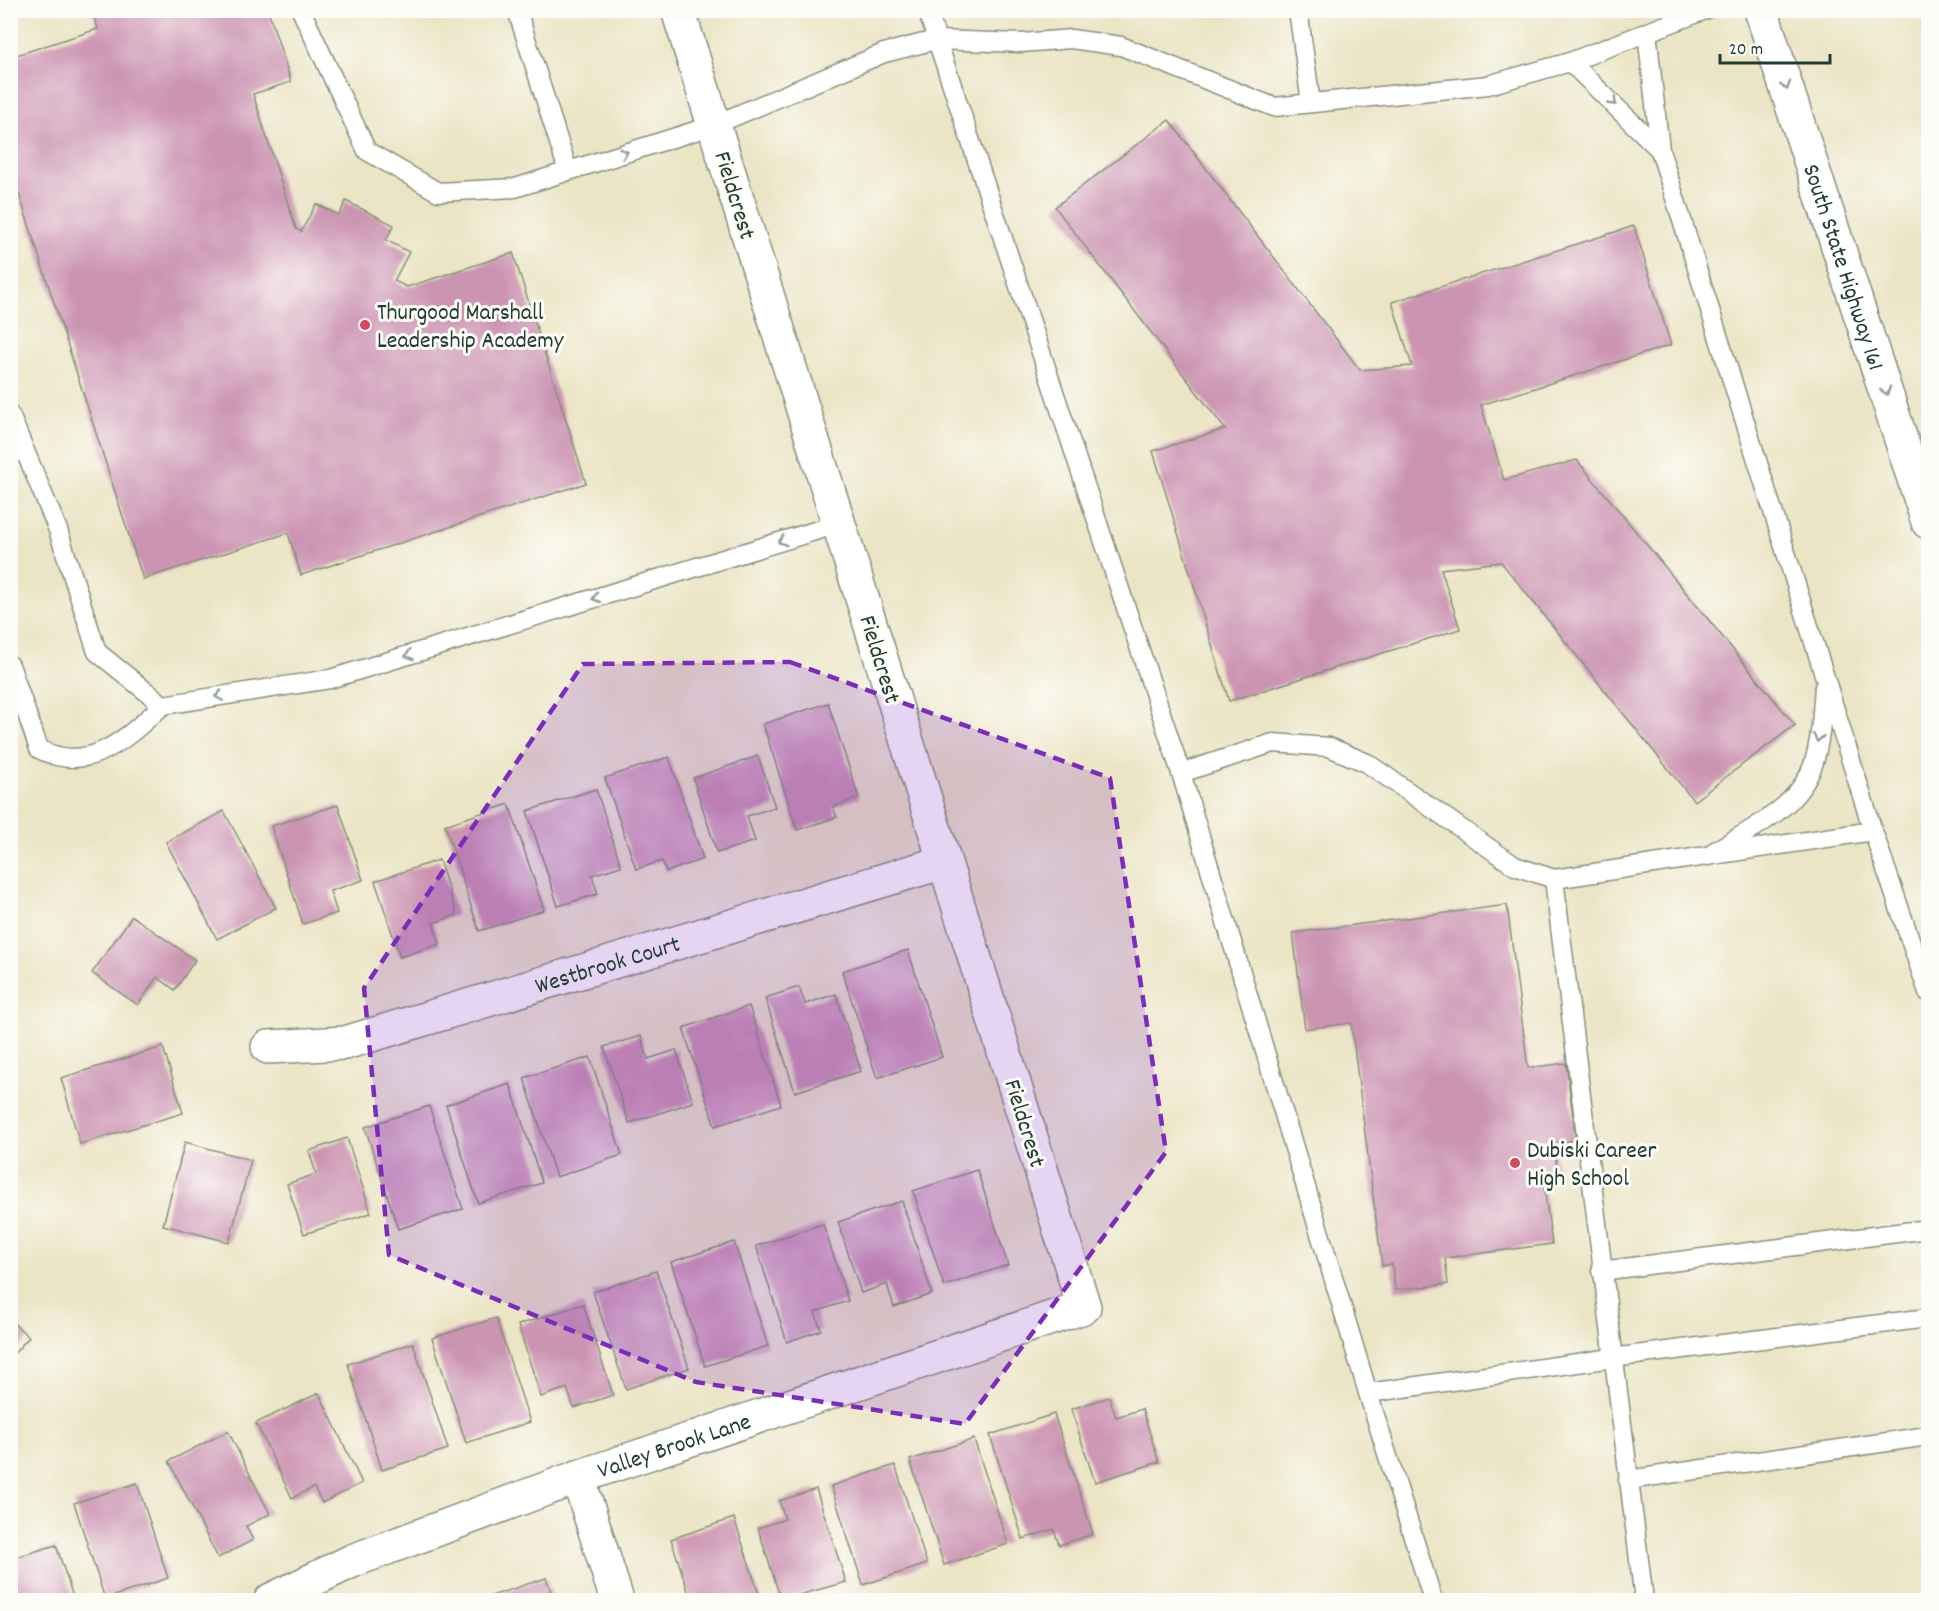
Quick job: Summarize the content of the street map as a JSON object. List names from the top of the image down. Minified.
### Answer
{"streets":{"street":["Fieldcrest","South State Highway 161","Westbrook Court","Valley Brook Lane"]},"crossings":[["Fieldcrest","Westbrook Court"],["Fieldcrest","Valley Brook Lane"]],"one_way":["South State Highway 161"],"places":["Thurgood Marshall Leadership Academy","Dubiski Career High School"],"scale_bar":"20 m"}
